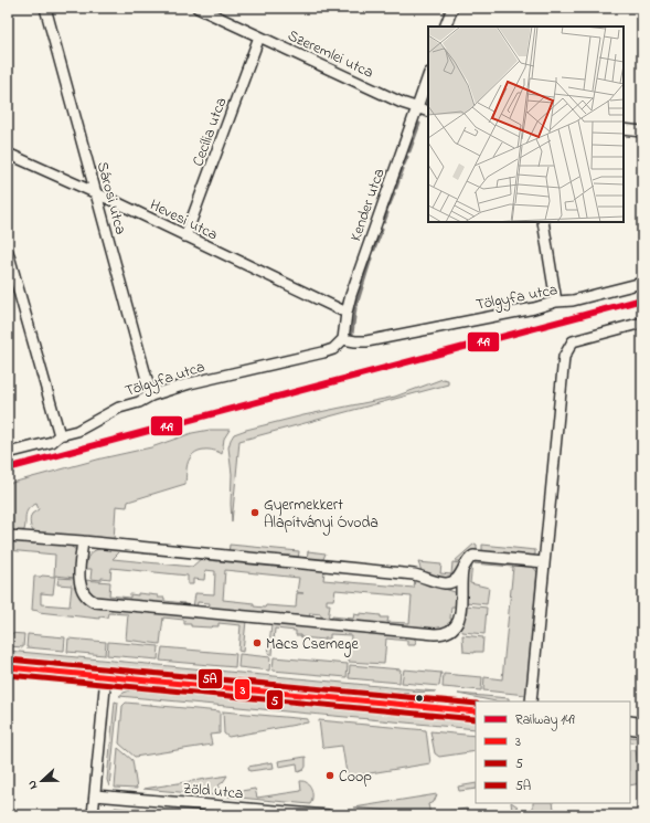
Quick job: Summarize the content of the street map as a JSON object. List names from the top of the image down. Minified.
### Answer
{"streets":{"street":["Szeremlei utca","Cecília utca","Sárosi utca","Kender utca","Hevesi utca","Tölgyfa utca","Zöld utca"]},"crossings":[["Szeremlei utca","Cecília utca"],["Szeremlei utca","Kender utca"],["Cecília utca","Hevesi utca"],["Sárosi utca","Hevesi utca"],["Sárosi utca","Tölgyfa utca"],["Kender utca","Hevesi utca"],["Kender utca","Tölgyfa utca"]],"places":["Gyermekkert Alapítványi Óvoda","Macs Csemege","Coop"],"lines":["rail line 149","transit line 5A","transit line 3","transit line 5"],"legend":["Railway 149","3","5","5A"],"north":"left"}
